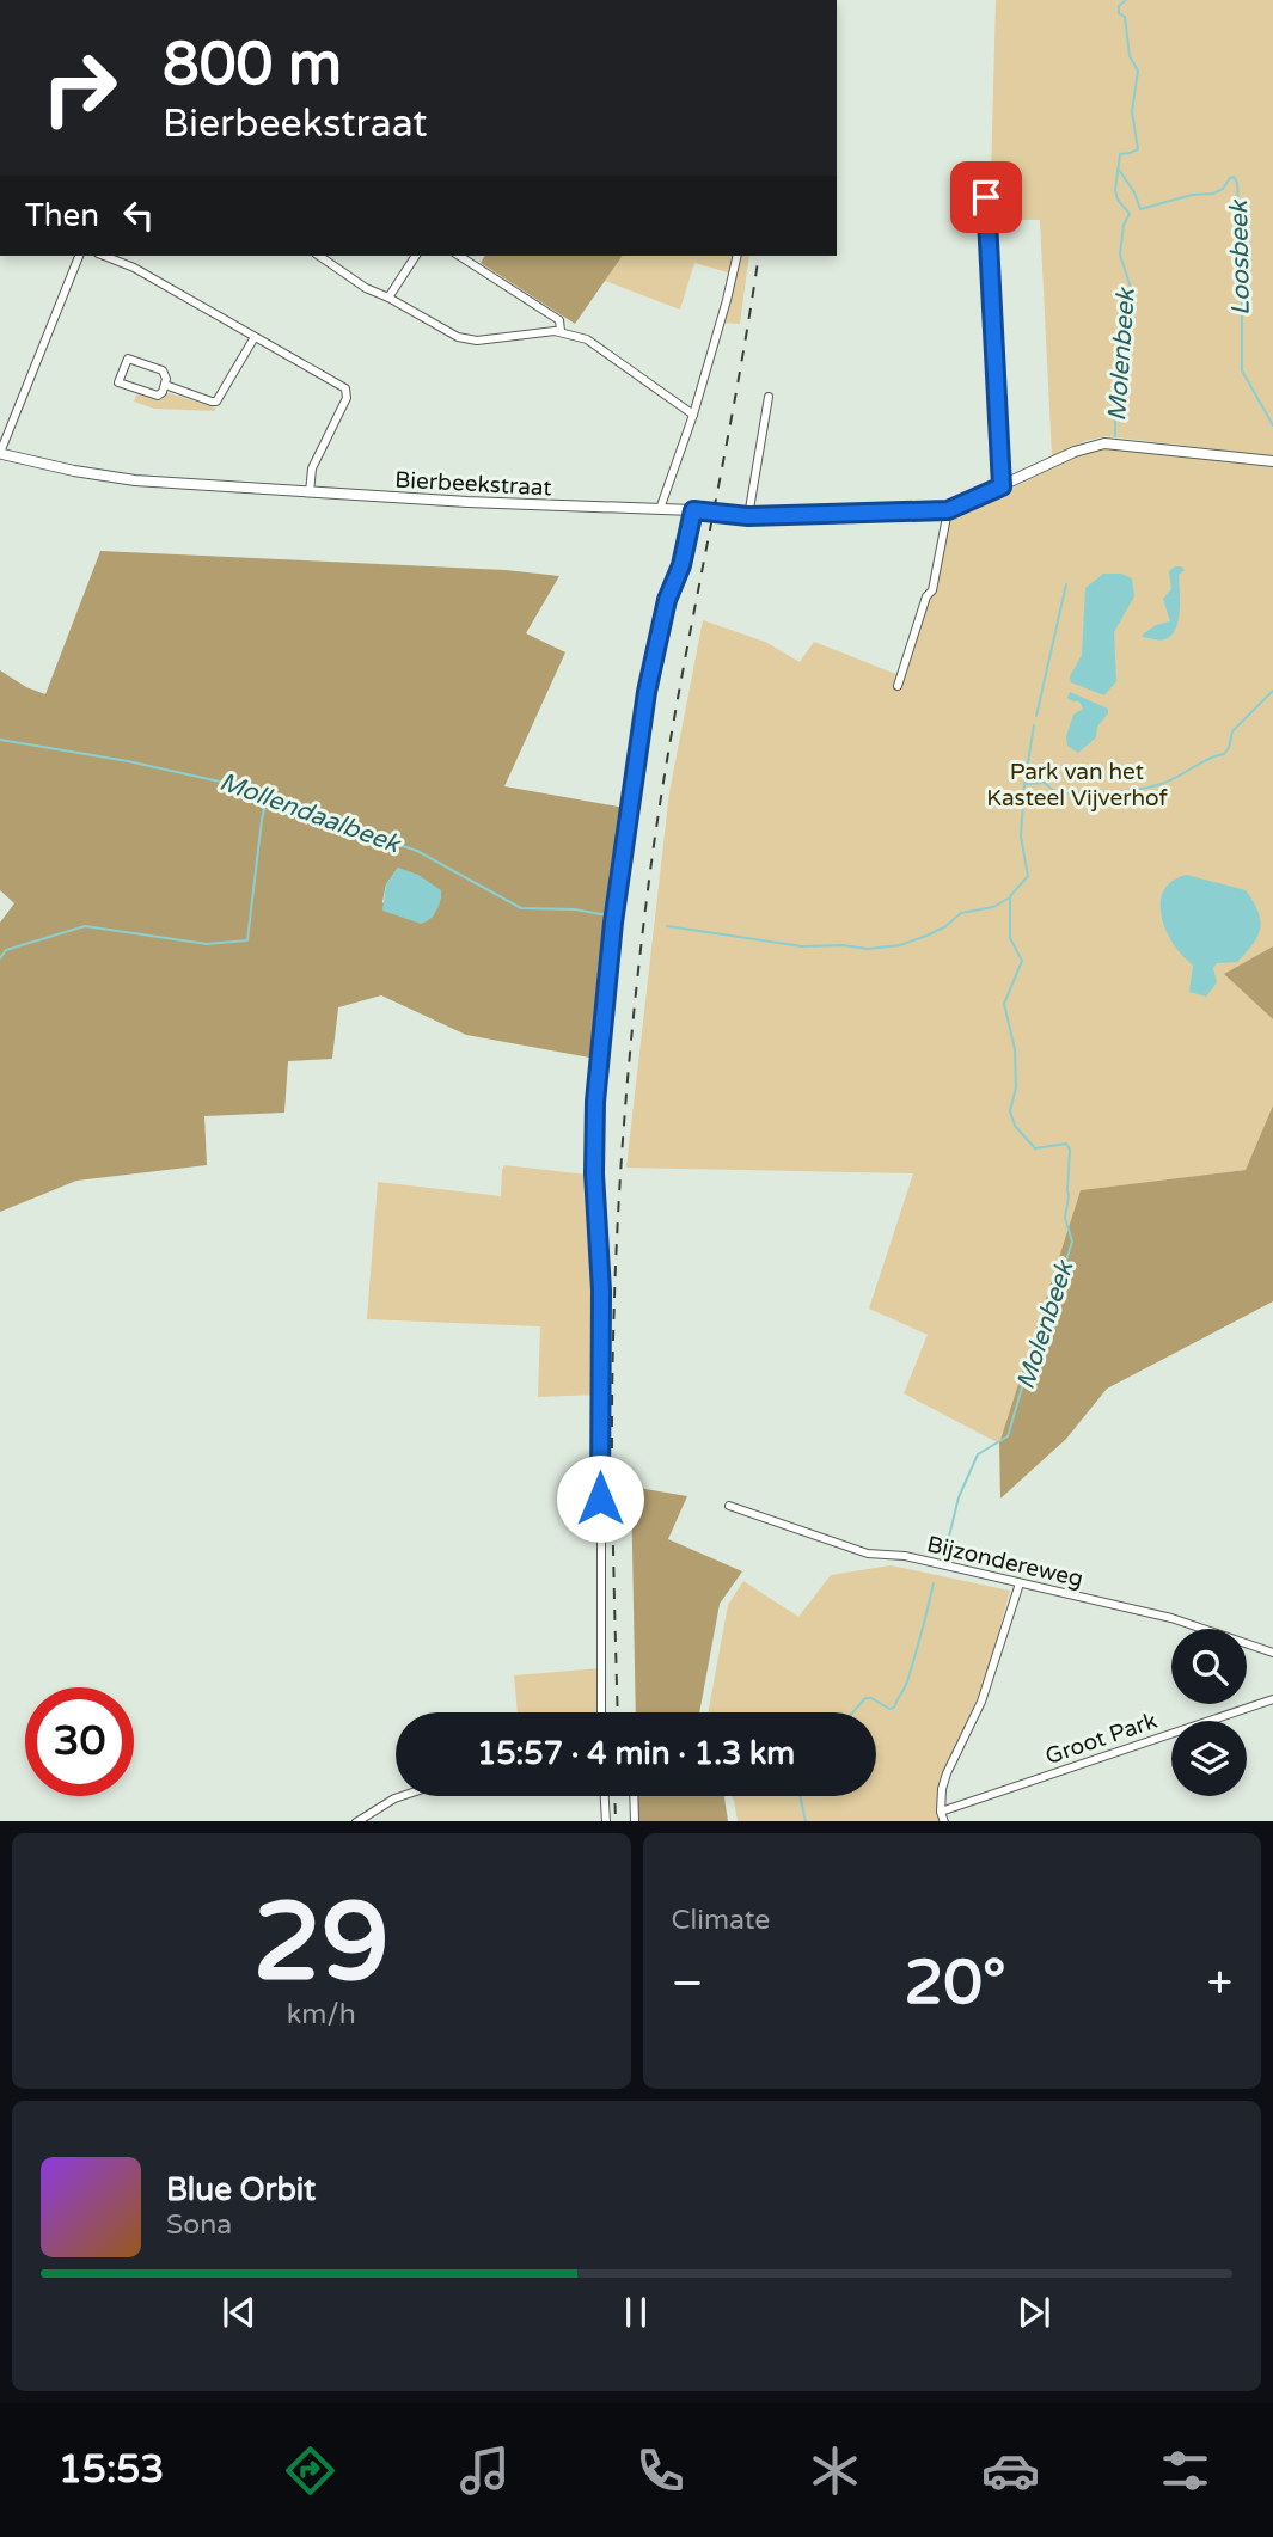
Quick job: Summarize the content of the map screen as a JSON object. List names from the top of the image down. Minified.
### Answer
{"streets":{"street":["Bierbeekstraat","Bijzondereweg","Groot Park"]},"water":["Loosbeek","Molenbeek","Mollendaalbeek"],"parks":["Park van het Kasteel Vijverhof"],"page":{"turn":["800 m","Bierbeekstraat"],"then":"Then","limit":"30","trip":"15:57 · 4 min · 1.3 km","tile":[["29","km/h"],"Climate"],"heat":["−","20°","+"],"song":["Blue Orbit","Sona"],"tabs":"15:53"}}
